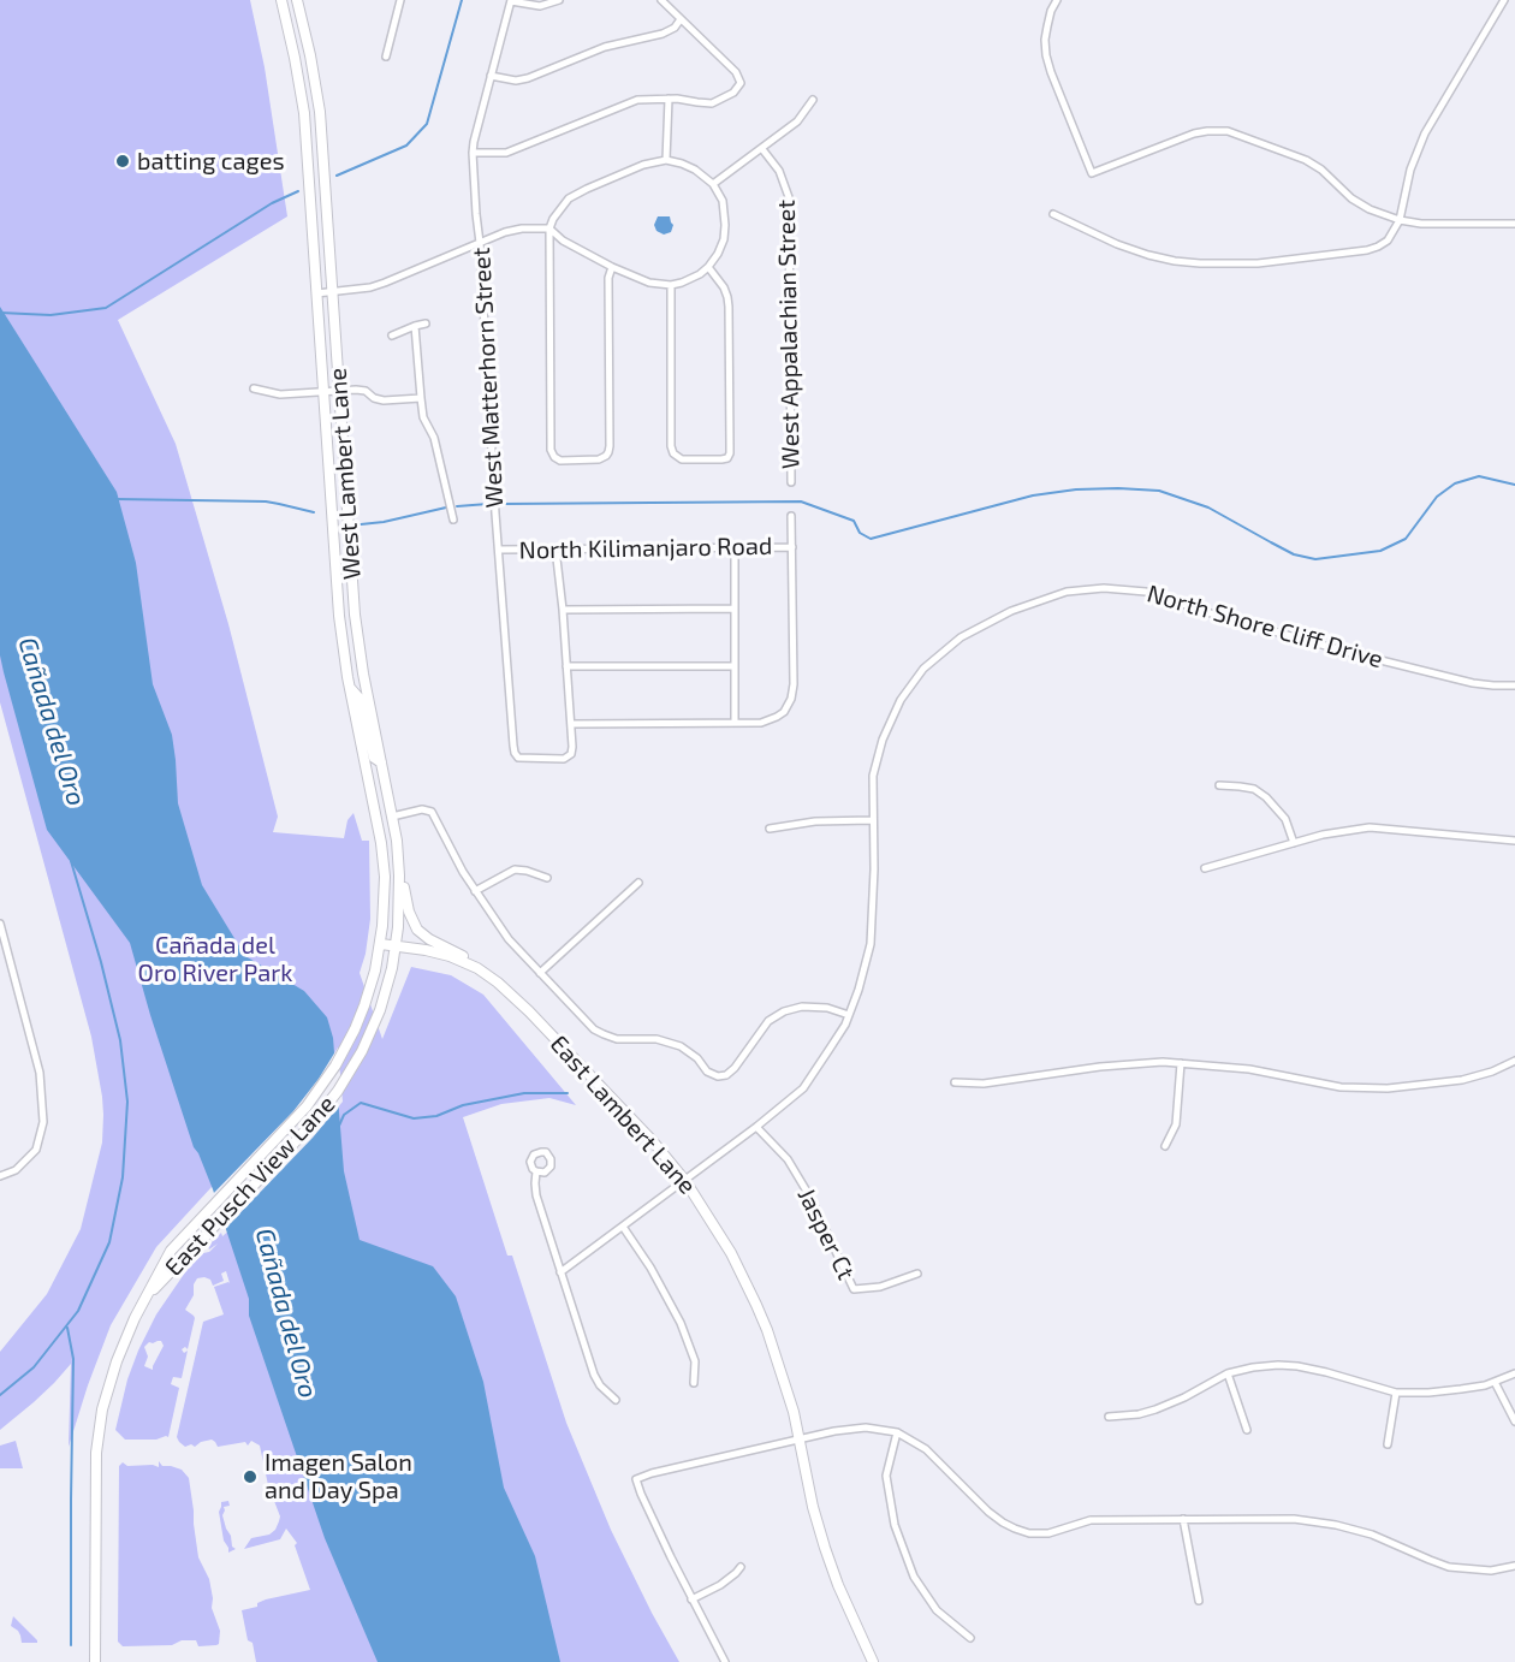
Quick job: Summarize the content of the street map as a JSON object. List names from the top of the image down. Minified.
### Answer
{"streets":{"main road":["West Lambert Lane","East Lambert Lane","East Pusch View Lane"],"street":["West Appalachian Street","West Matterhorn Street","North Kilimanjaro Road","North Shore Cliff Drive","Jasper Ct"]},"crossings":[["West Matterhorn Street","North Kilimanjaro Road"],["West Lambert Lane","East Lambert Lane"],["West Lambert Lane","East Pusch View Lane"],["North Shore Cliff Drive","East Lambert Lane"],["North Shore Cliff Drive","Jasper Ct"],["East Lambert Lane","East Pusch View Lane"]],"water":["Cañada del Oro"],"parks":["Cañada del Oro River Park"],"places":["batting cages","Imagen Salon and Day Spa"]}
